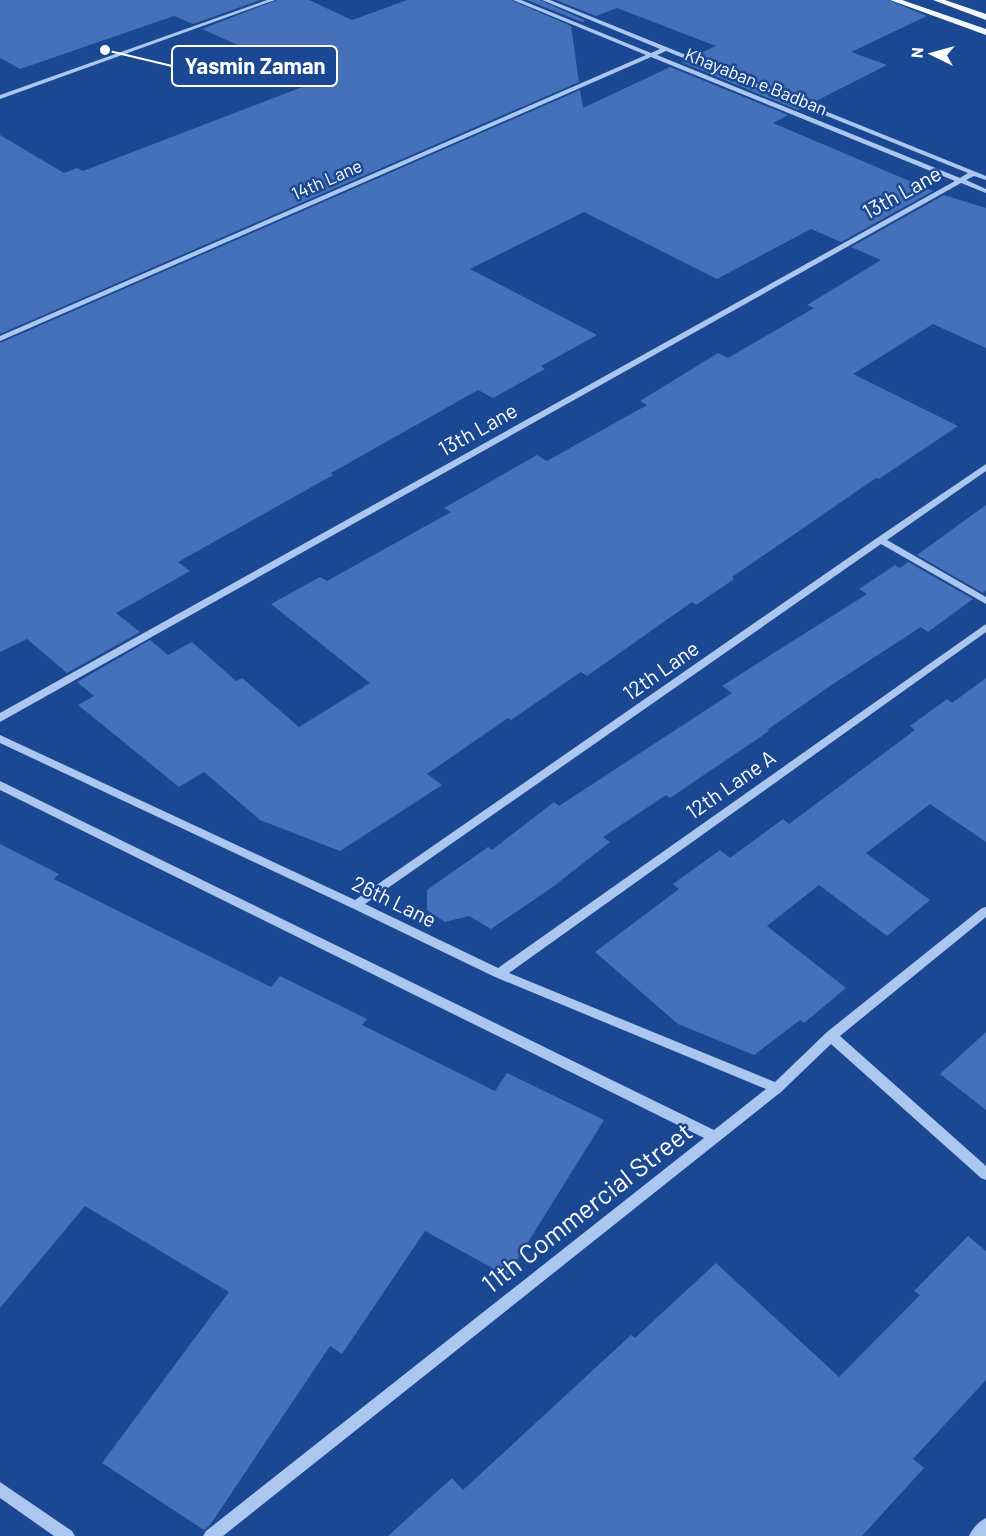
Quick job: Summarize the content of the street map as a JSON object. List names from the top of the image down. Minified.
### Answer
{"streets":{"street":["Khayaban e Badban","14th Lane","13th Lane","12th Lane","12th Lane A","26th Lane","11th Commercial Street"]},"crossings":[["Khayaban e Badban","14th Lane"],["Khayaban e Badban","13th Lane"],["12th Lane","26th Lane"],["12th Lane A","26th Lane"],["26th Lane","11th Commercial Street"]],"places":["Yasmin Zaman"],"north":"left"}
